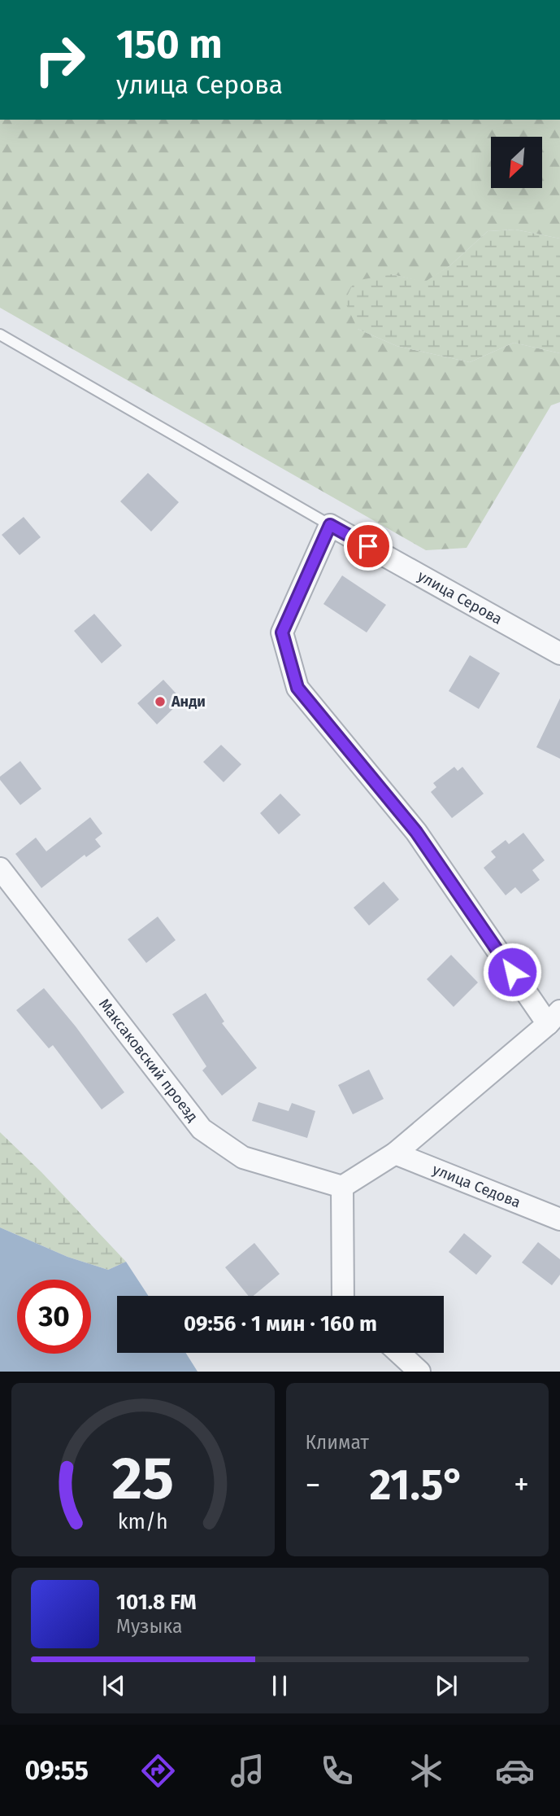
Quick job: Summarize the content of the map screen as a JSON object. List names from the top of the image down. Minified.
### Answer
{"streets":{"street":["улица Серова","Максаковский проезд","улица Седова"]},"places":["Анди"],"north":"bottom left","page":{"turn":["150 m","улица Серова"],"limit":"30","trip":"09:56 · 1 мин · 160 m","tile":"Климат","heat":["−","21.5°","+"],"song":["101.8 FM","Музыка"],"tabs":"09:55","gauge":["25","km/h"]}}
